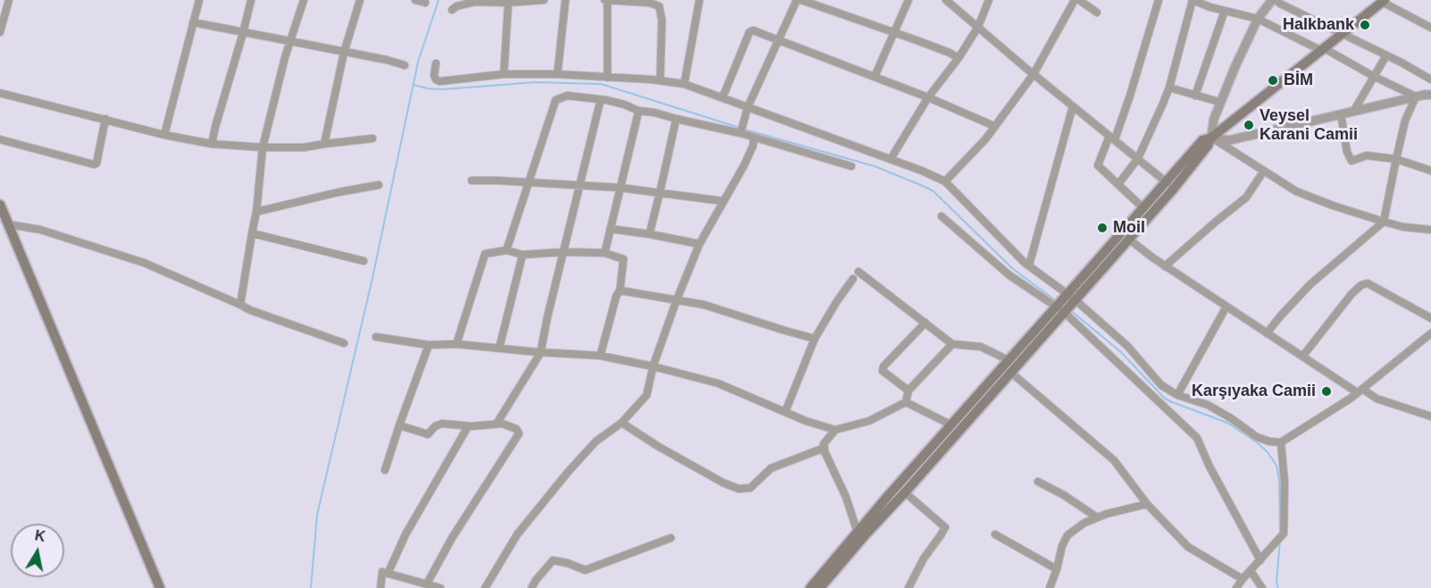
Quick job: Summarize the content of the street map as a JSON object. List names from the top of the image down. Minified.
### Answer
{"places":["Halkbank","BİM","Veysel Karani Camii","Moil","Karşıyaka Camii"],"north":"top"}
